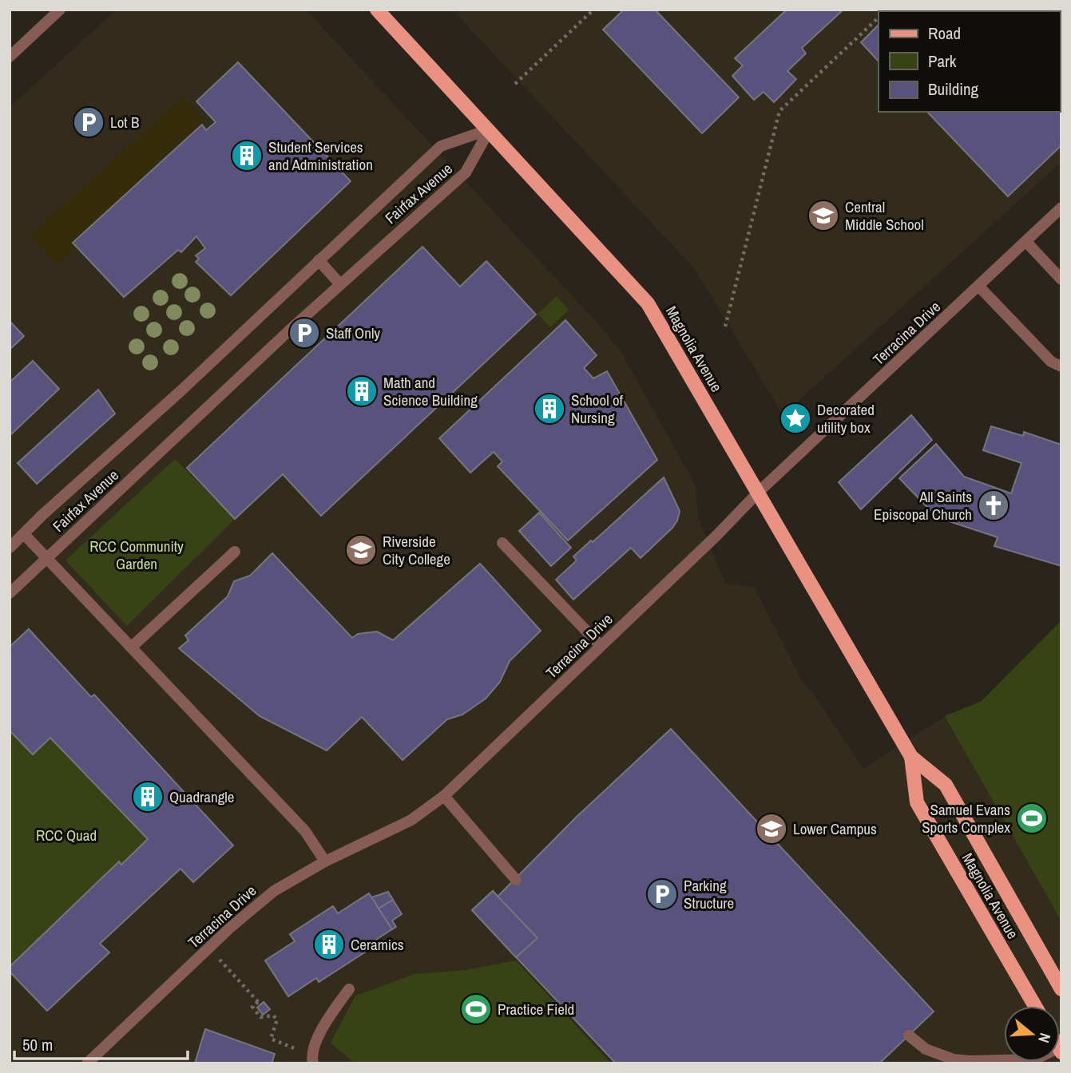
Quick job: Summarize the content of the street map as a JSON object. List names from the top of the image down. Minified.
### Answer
{"streets":{"main road":["Magnolia Avenue"],"street":["Fairfax Avenue","Terracina Drive"]},"crossings":[["Fairfax Avenue","Magnolia Avenue"],["Terracina Drive","Magnolia Avenue"]],"parks":["RCC Community Garden","RCC Quad"],"places":{"parking":["Lot B","Staff Only","Parking Structure"],"building":["Student Services and Administration","Math and Science Building","School of Nursing","Quadrangle","Ceramics"],"school or university":["Central Middle School","Riverside City College","Lower Campus"],"place":["Decorated utility box"],"church":["All Saints Episcopal Church"],"sports":["Samuel Evans Sports Complex","Practice Field"]},"legend":["Road","Park","Building"],"scale_bar":"50 m","north":"right"}
